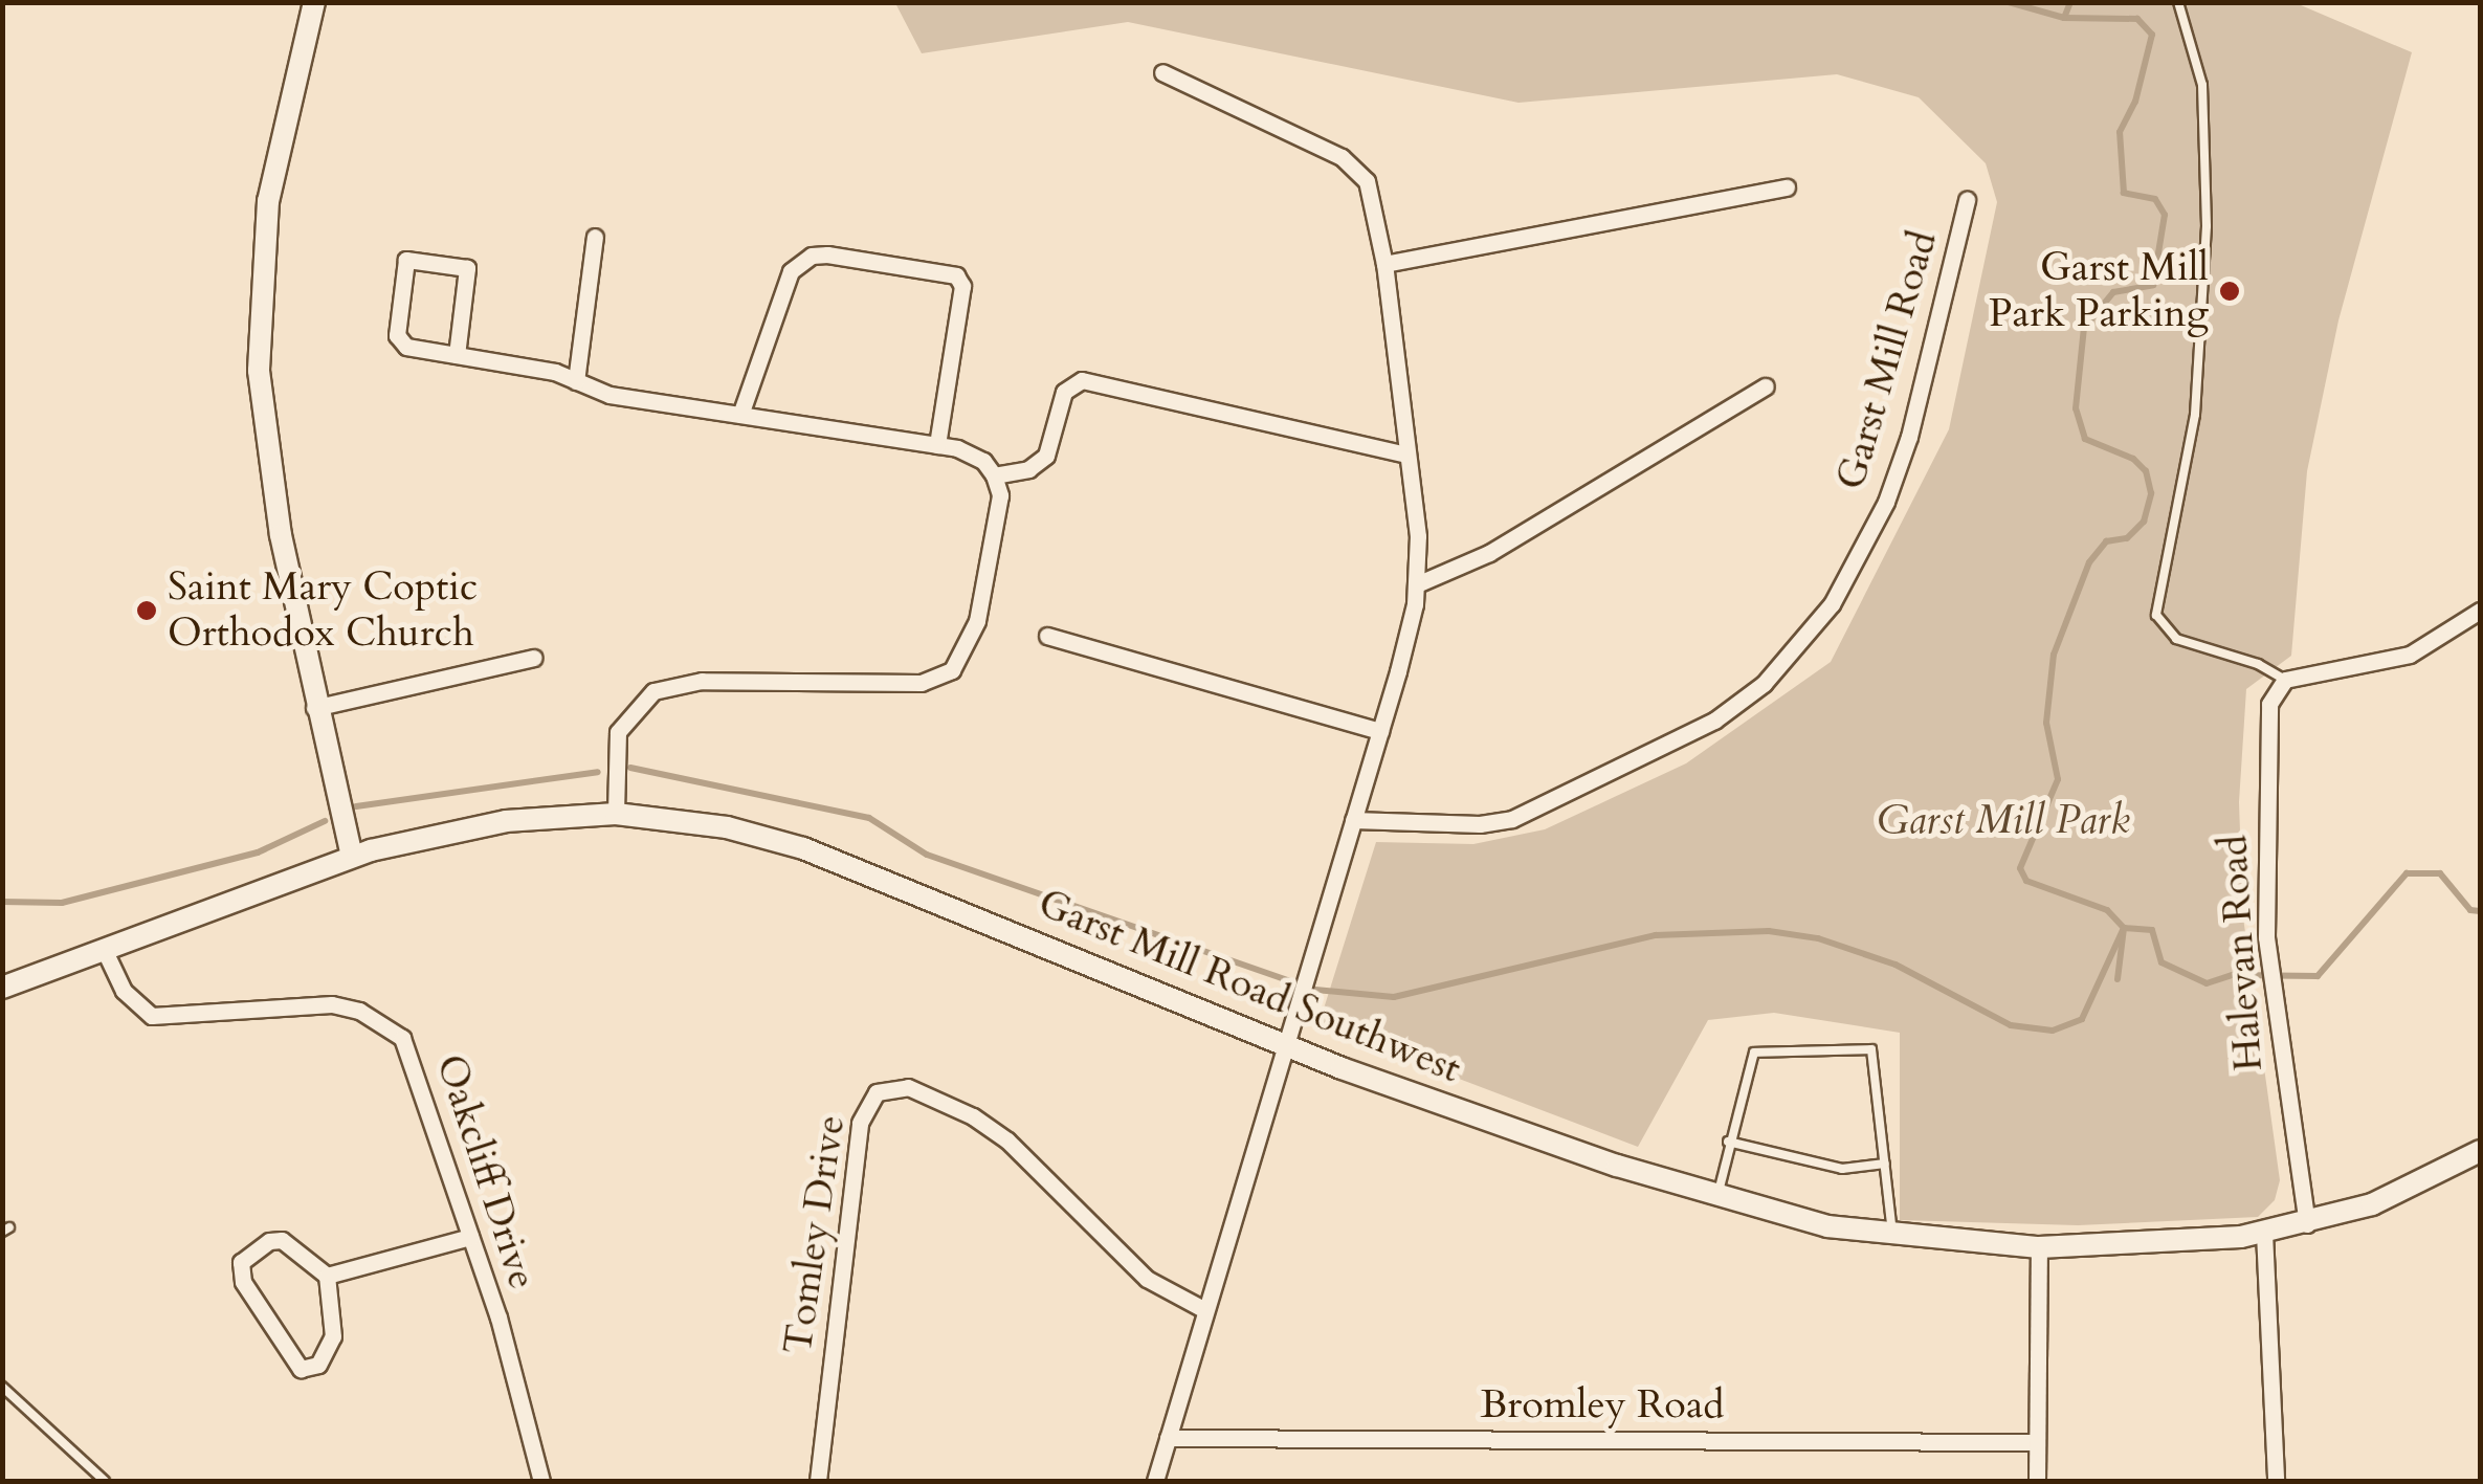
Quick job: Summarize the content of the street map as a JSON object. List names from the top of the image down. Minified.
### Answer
{"streets":{"street":["Garst Mill Road","Halevan Road","Garst Mill Road Southwest","Oakcliff Drive","Tomley Drive","Bromley Road"]},"crossings":[["Halevan Road","Garst Mill Road Southwest"],["Garst Mill Road Southwest","Oakcliff Drive"]],"parks":["Garst Mill Park"],"places":["Garst Mill Park Parking","Saint Mary Coptic Orthodox Church"]}
